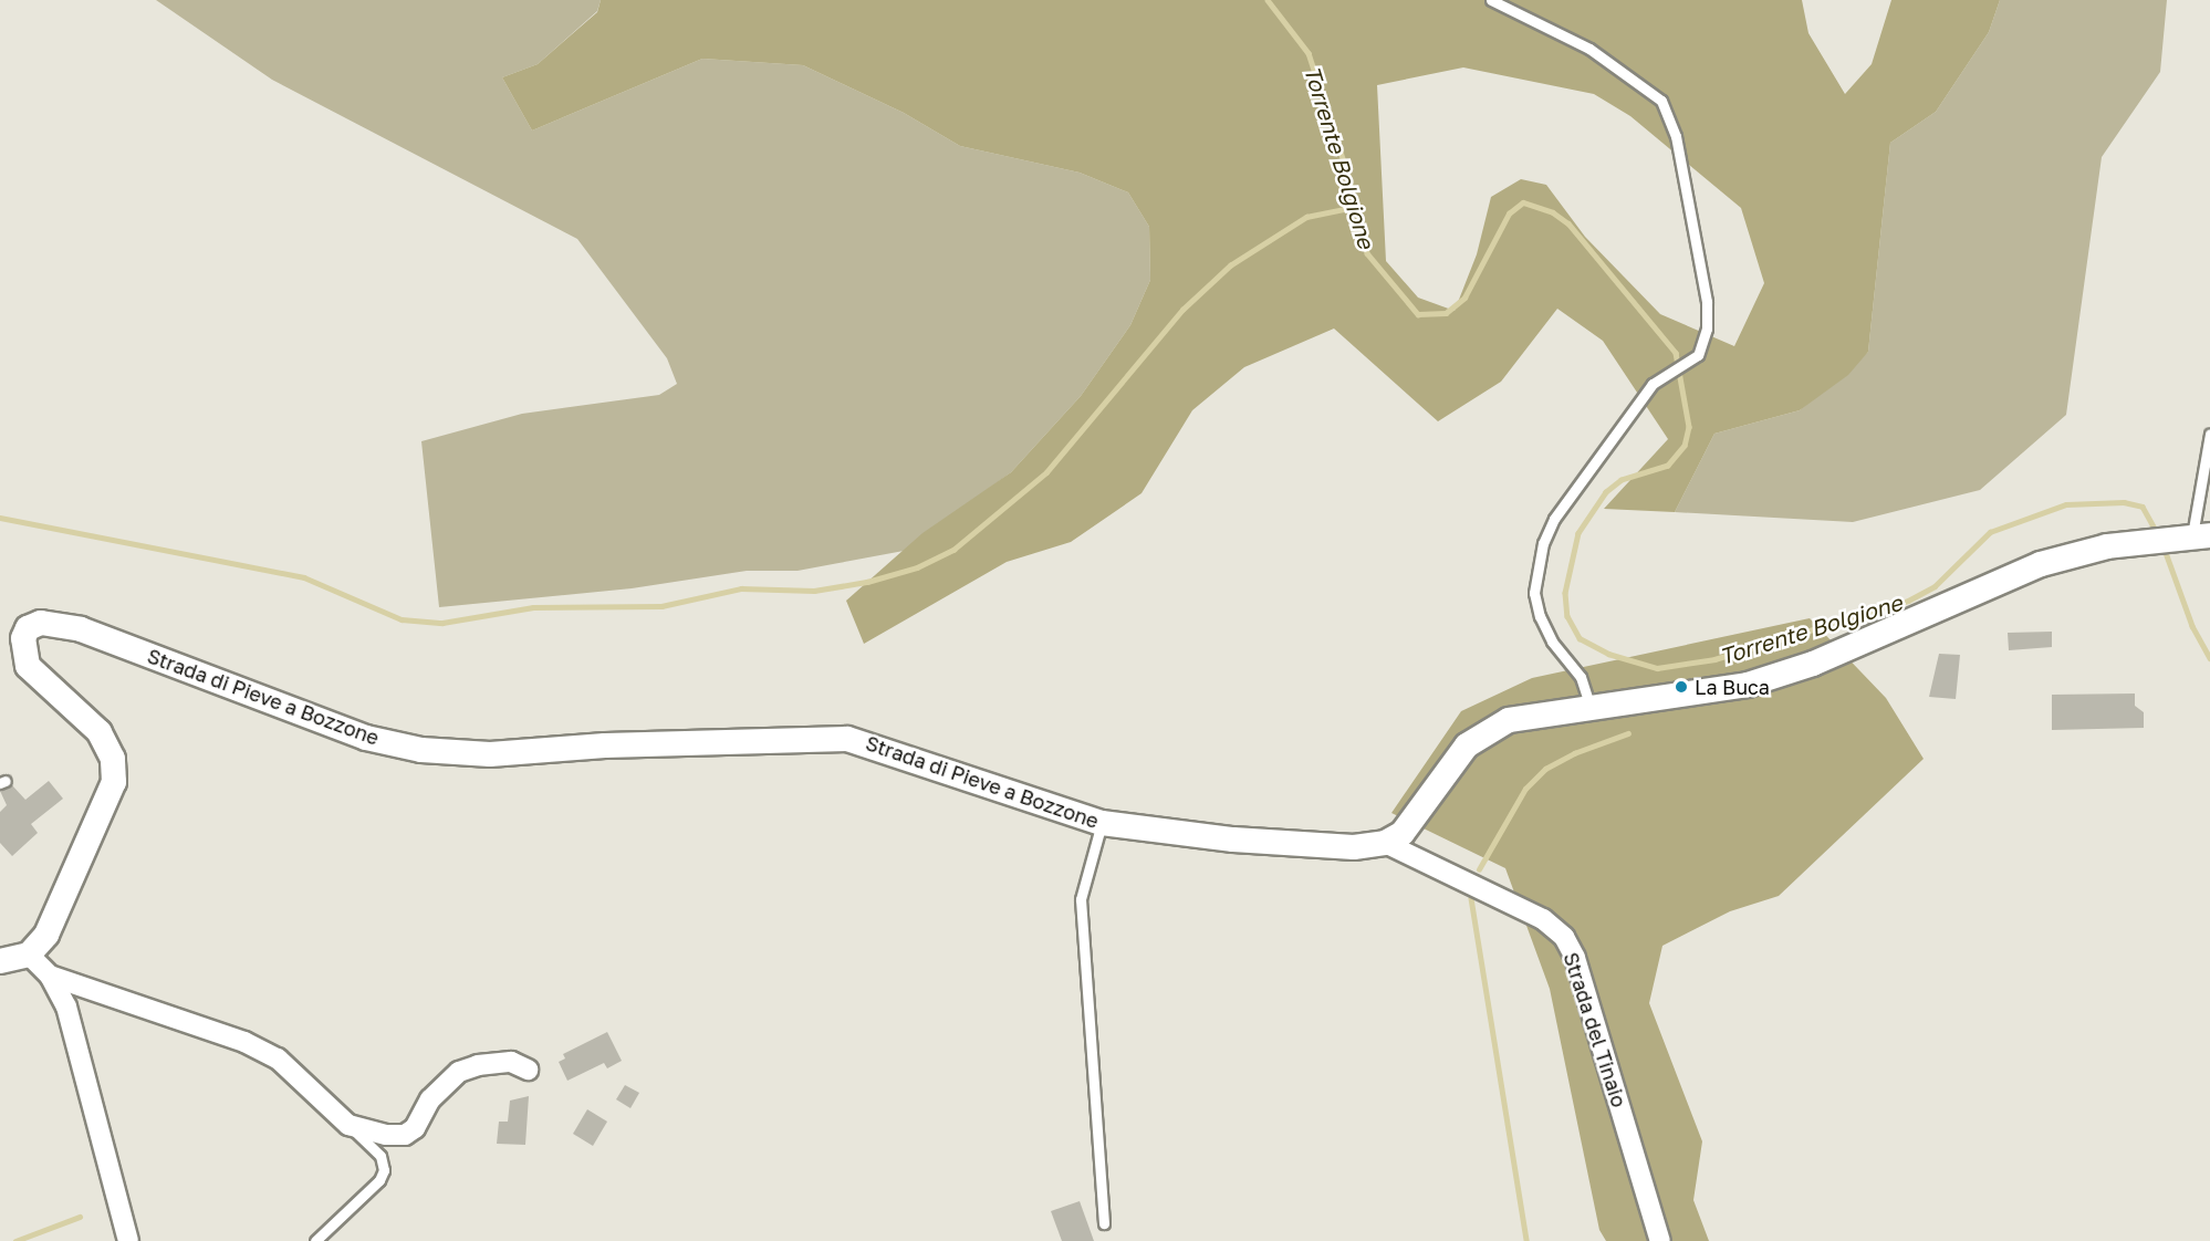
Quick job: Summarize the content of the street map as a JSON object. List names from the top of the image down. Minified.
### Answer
{"streets":{"street":["Strada di Pieve a Bozzone","Strada del Tinaio"]},"crossings":[["Strada di Pieve a Bozzone","Strada del Tinaio"]],"water":["Torrente Bolgione"],"places":["La Buca"]}
